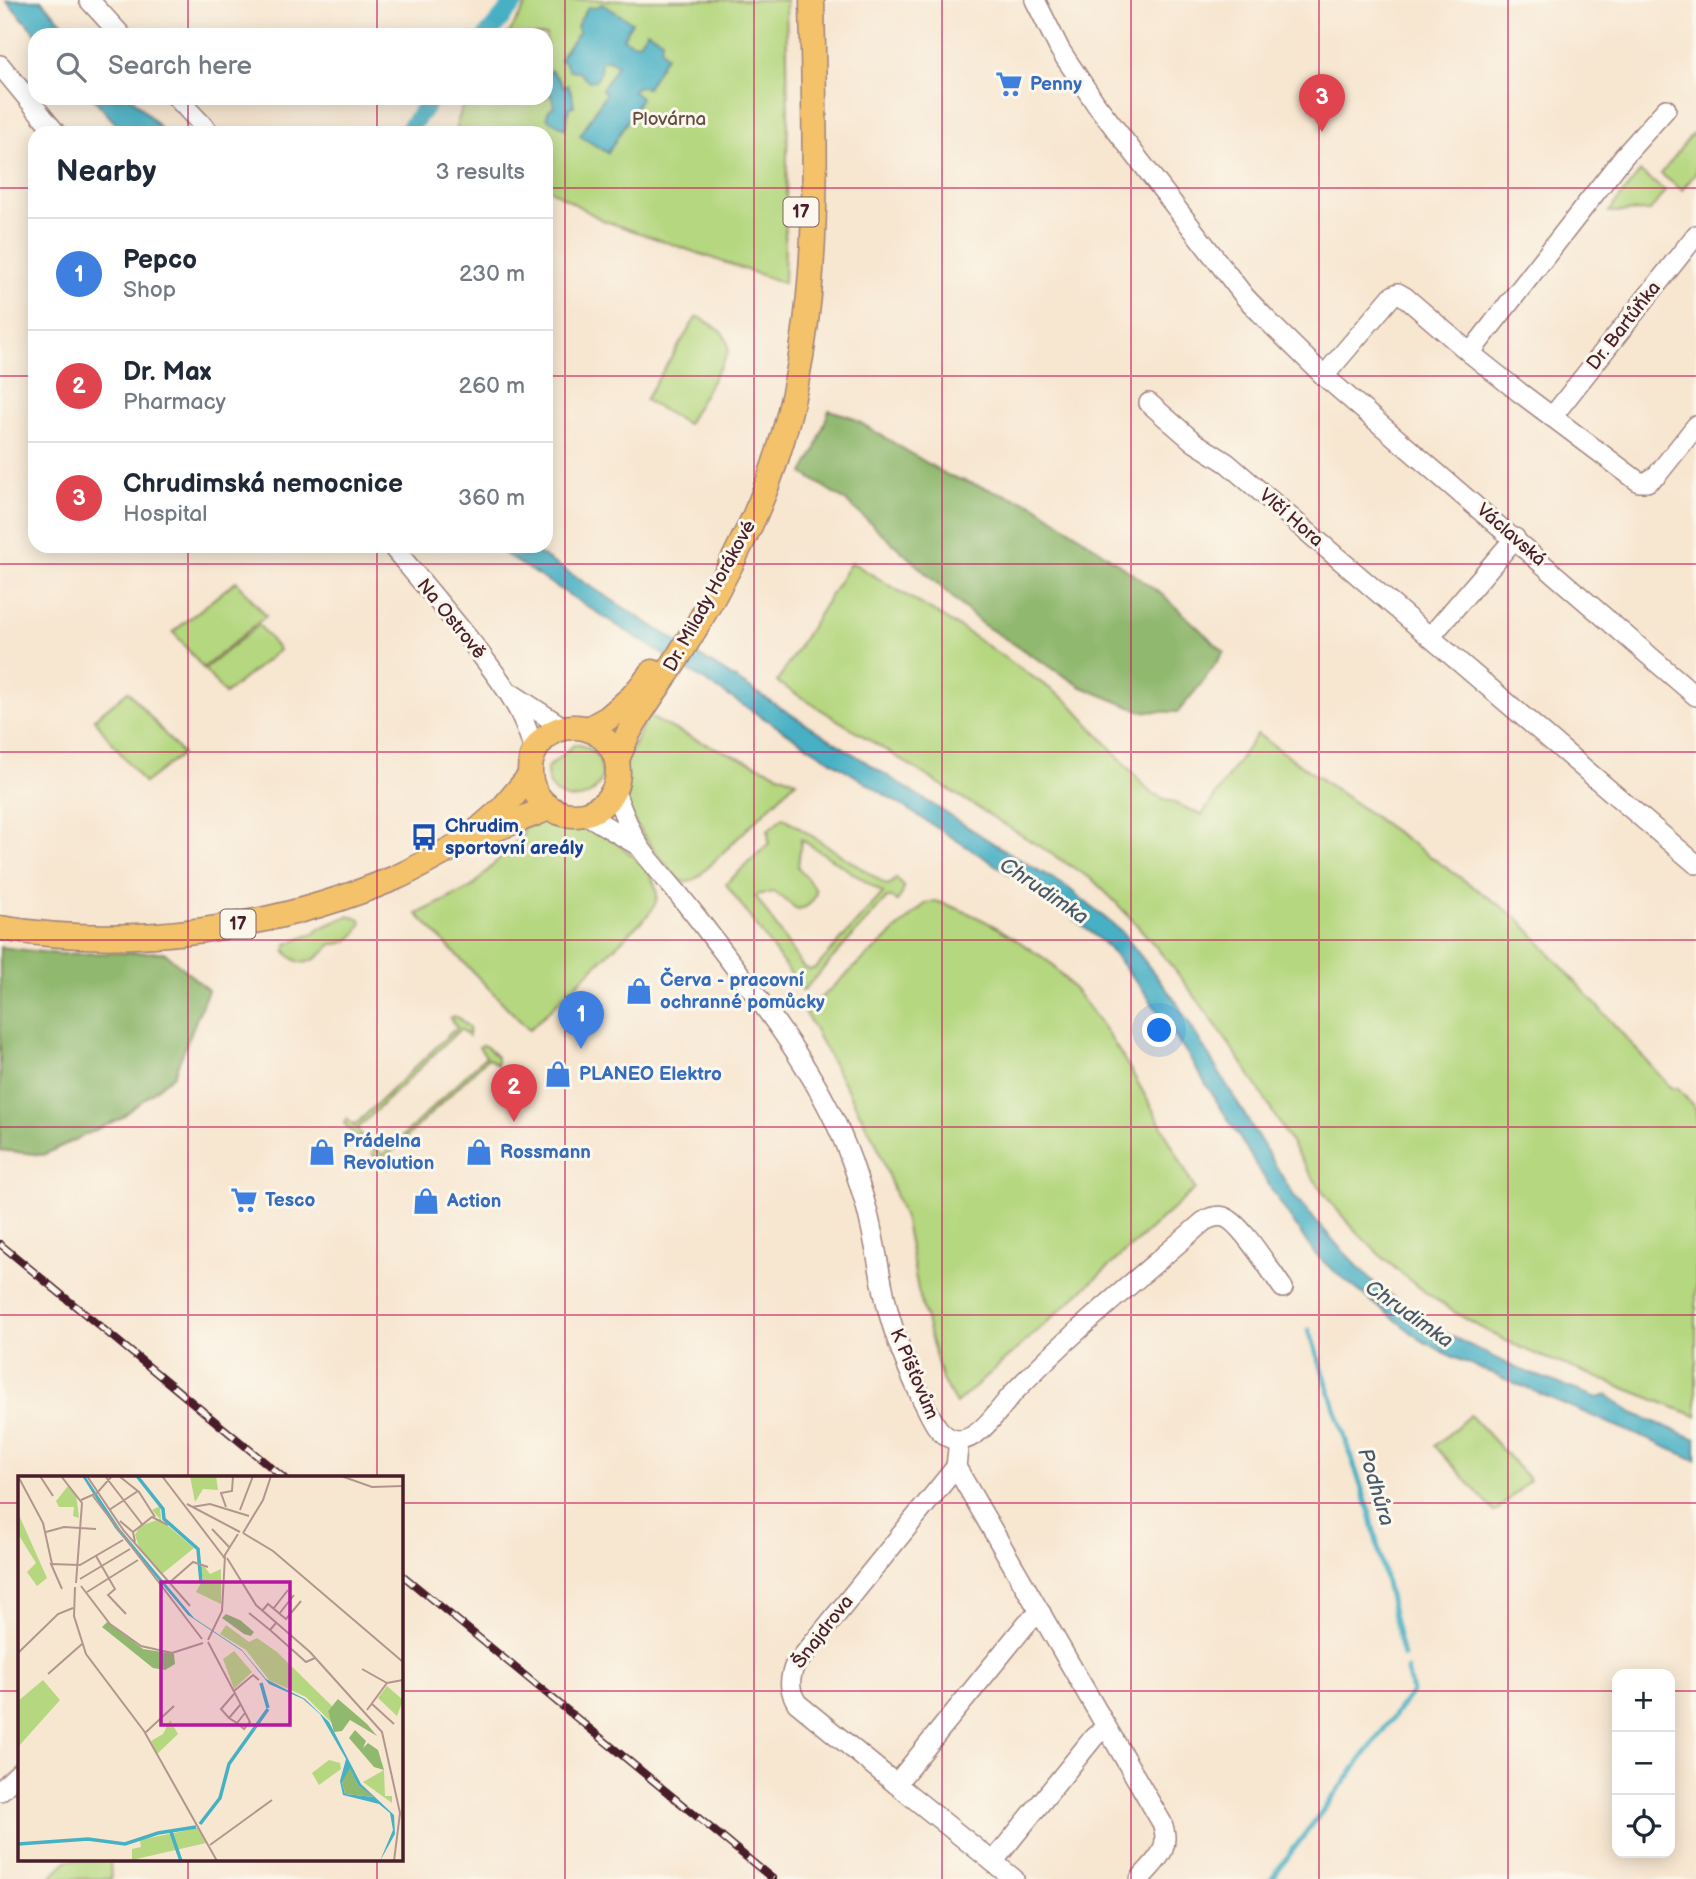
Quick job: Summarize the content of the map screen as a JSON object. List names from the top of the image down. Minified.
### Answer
{"streets":{"main road":["17","Dr. Milady Horákové"],"street":["Dr. Bartůňka","Vlčí Hora","Václavská","Na Ostrově","K Píšťovům","Šnajdrova"]},"crossings":[["17","Dr. Milady Horákové"],["17","Na Ostrově"],["Dr. Milady Horákové","Na Ostrově"]],"water":["Chrudimka","Podhůra"],"parks":["Plovárna"],"places":{"supermarket":["Penny","Tesco"],"bus stop":["Chrudim, sportovní areály"],"shop":["Červa - pracovní ochranné pomůcky","PLANEO Elektro","Prádelna Revolution","Rossmann","Action"]},"page":{"search":"Search here","pins":["3","1","2"],"heading":["Nearby","3 results"],"list":[{"mark":"1","name":"Pepco","note":"Shop","value":"230 m"},{"mark":"2","name":"Dr. Max","note":"Pharmacy","value":"260 m"},{"mark":"3","name":"Chrudimská nemocnice","note":"Hospital","value":"360 m"}],"map_buttons":["+","−"]}}
